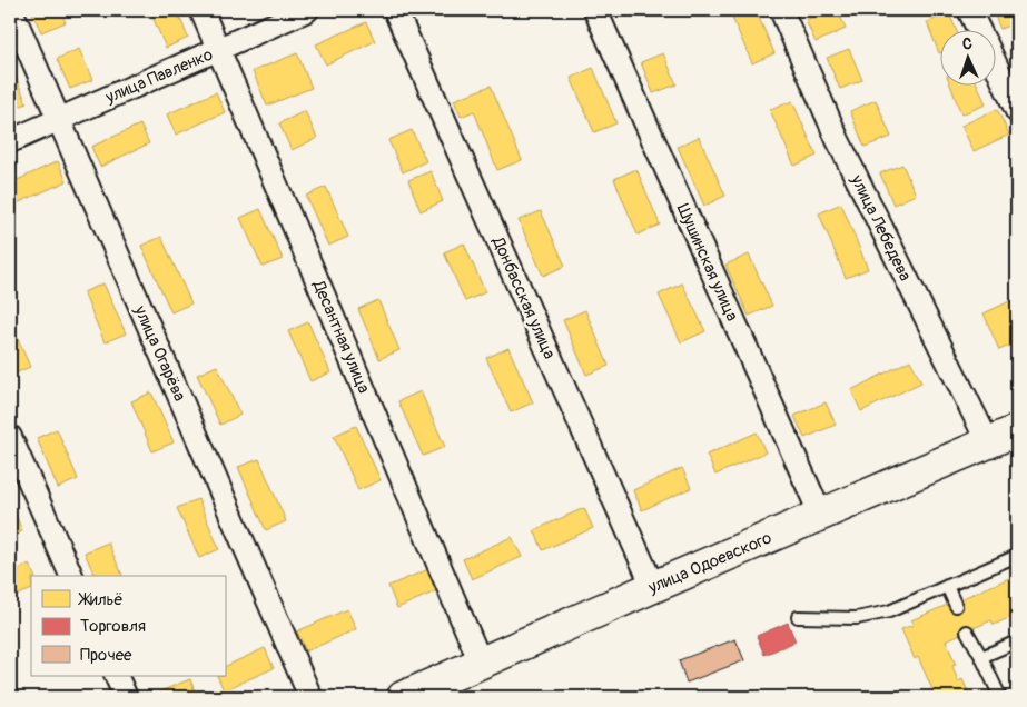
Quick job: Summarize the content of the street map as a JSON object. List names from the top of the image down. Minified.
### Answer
{"streets":{"street":["улица Павленко","улица Лебедева","Шушинская улица","Донбасская улица","Десантная улица","улица Огарёва","улица Одоевского"]},"crossings":[["улица Павленко","Десантная улица"],["улица Павленко","улица Огарёва"],["улица Лебедева","улица Одоевского"],["Шушинская улица","улица Одоевского"],["Донбасская улица","улица Одоевского"],["Десантная улица","улица Одоевского"]],"legend":["Жильё","Торговля","Прочее"],"north":"top"}
